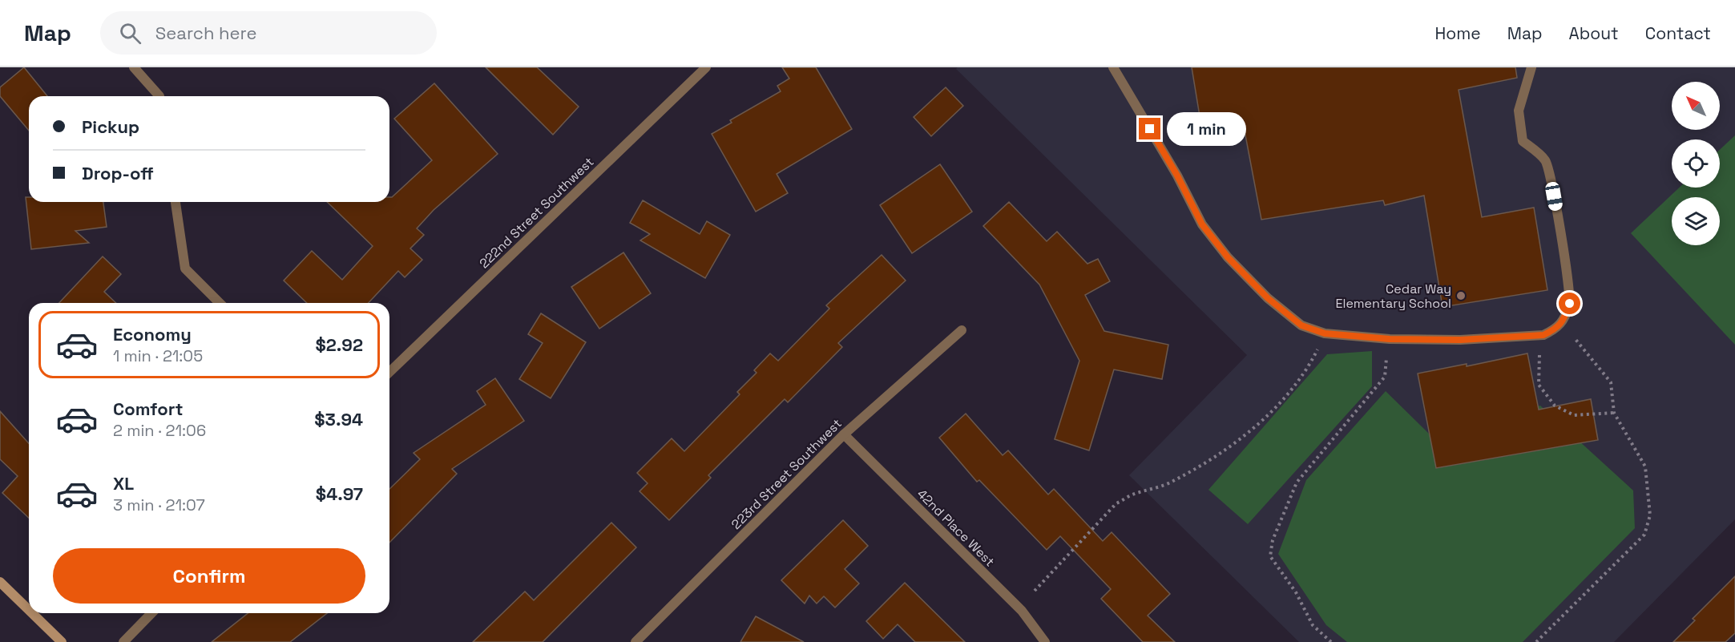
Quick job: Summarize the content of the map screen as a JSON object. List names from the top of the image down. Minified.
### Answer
{"streets":{"street":["222nd Street Southwest","223rd Street Southwest","42nd Place West"]},"crossings":[["223rd Street Southwest","42nd Place West"]],"places":["Cedar Way Elementary School"],"north":"top left","page":{"header":"Map","search":"Search here","nav":["Home","Map","About","Contact"],"banner":["Pickup","Drop-off"],"bubble":"1 min","list":[{"name":"Economy","note":"1 min · 21:05","value":"$2.92"},{"name":"Comfort","note":"2 min · 21:06","value":"$3.94"},{"name":"XL","note":"3 min · 21:07","value":"$4.97"}],"buttons":"Confirm"}}
